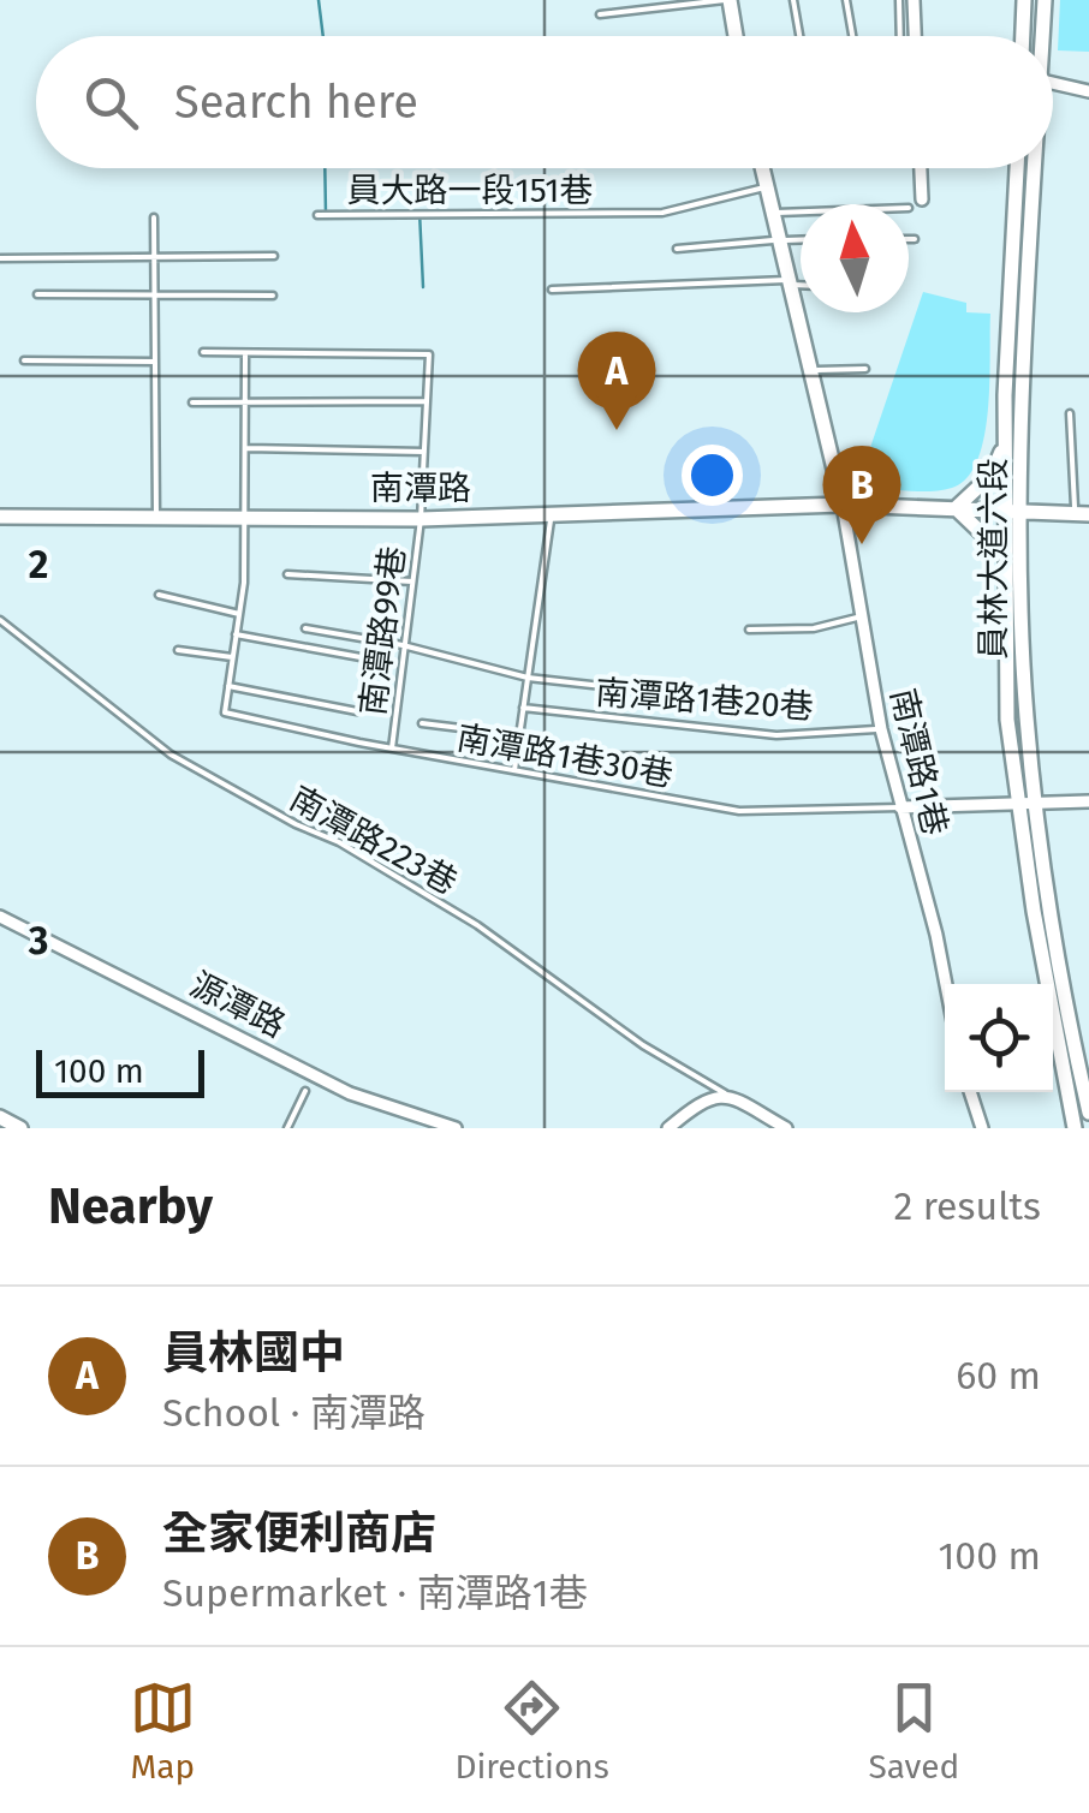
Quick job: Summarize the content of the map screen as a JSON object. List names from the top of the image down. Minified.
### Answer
{"streets":{"main road":["南潭路","員林大道六段"],"street":["南潭路1巷","源潭路"],"lane":["員大路一段151巷","南潭路99巷","南潭路1巷20巷","南潭路1巷30巷","南潭路223巷"]},"crossings":[["南潭路","員林大道六段"],["南潭路","南潭路99巷"],["南潭路","南潭路1巷"],["南潭路99巷","南潭路1巷30巷"],["南潭路1巷20巷","南潭路1巷"],["南潭路1巷30巷","南潭路1巷"]],"scale_bar":"100 m","north":"top","page":{"search":"Search here","pins":["A","B"],"scale":"100 m","heading":["Nearby","2 results"],"list":[{"mark":"A","name":"員林國中","note":"School · 南潭路","value":"60 m"},{"mark":"B","name":"全家便利商店","note":"Supermarket · 南潭路1巷","value":"100 m"}],"nav":["Map","Directions","Saved"]},"grid":{"rows":["2","3"]}}
